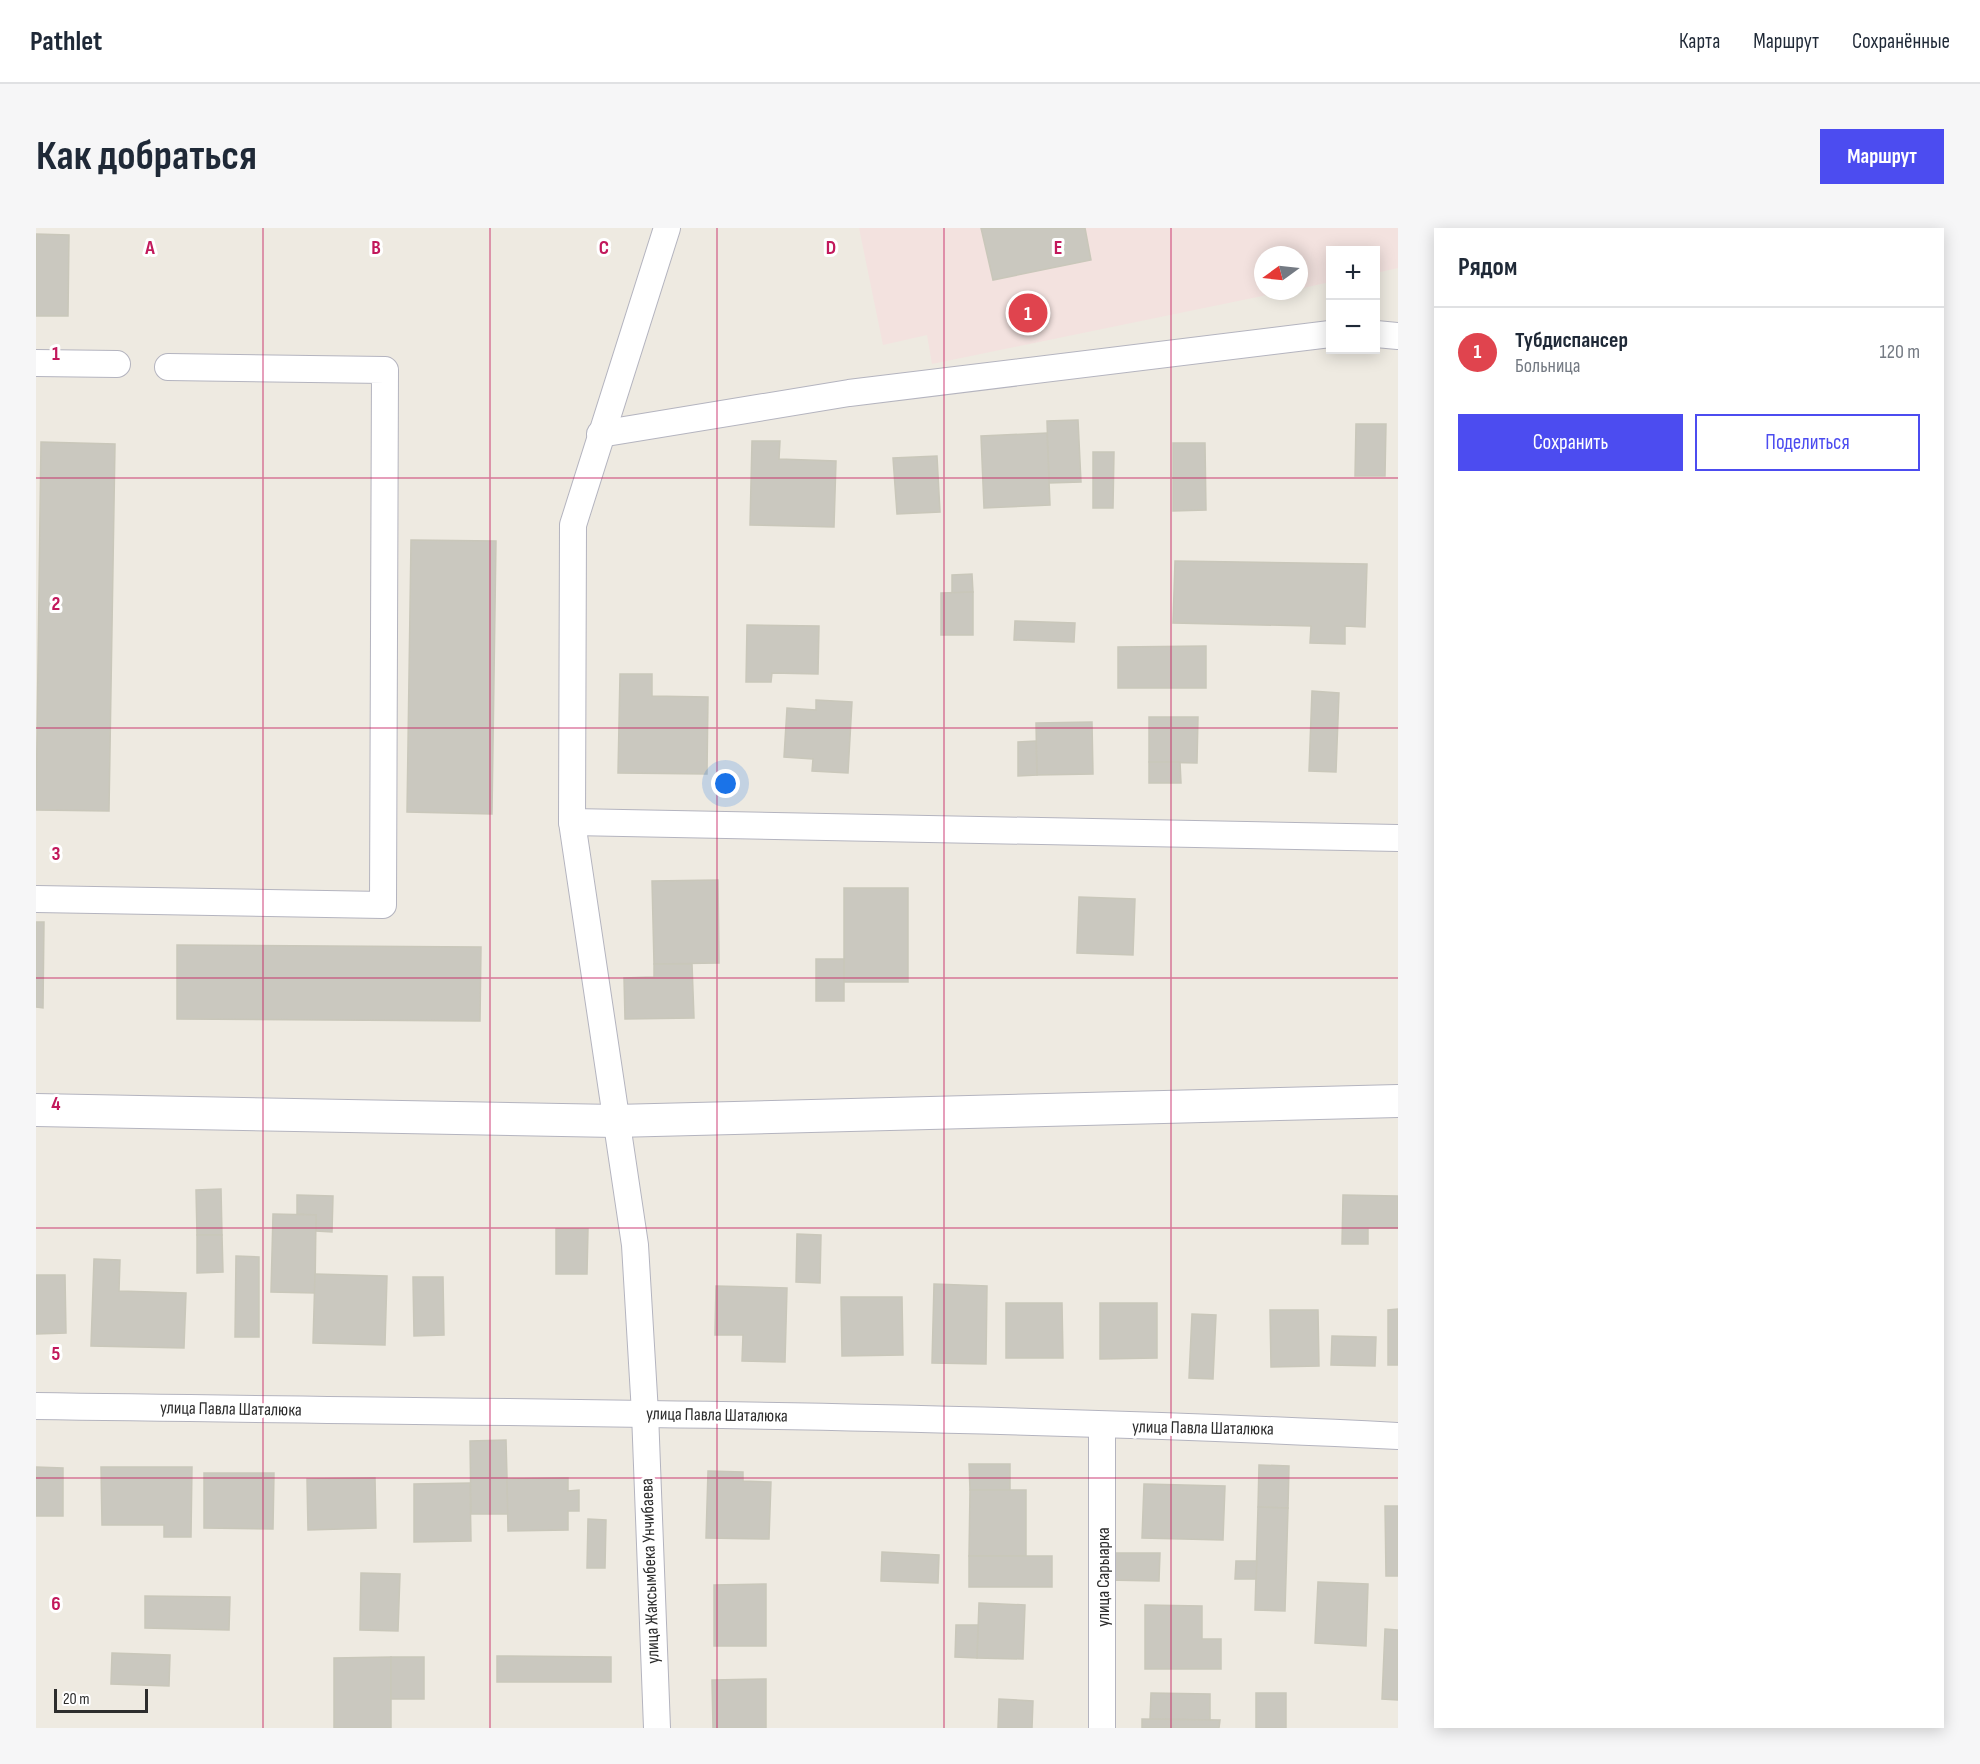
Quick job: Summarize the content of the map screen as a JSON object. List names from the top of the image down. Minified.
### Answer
{"streets":{"street":["улица Павла Шаталюка","улица Жаксымбека Унчибаева","улица Сарыарка"]},"crossings":[["улица Павла Шаталюка","улица Жаксымбека Унчибаева"],["улица Павла Шаталюка","улица Сарыарка"]],"scale_bar":"20 m","north":"left","page":{"header":"Pathlet","nav":["Карта","Маршрут","Сохранённые"],"buttons":["Маршрут",["Сохранить","Поделиться"]],"title":"Как добраться","heading":"Рядом","map_buttons":["+","−"],"pins":"1","list":[{"mark":"1","name":"Тубдиспансер","note":"Больница","value":"120 m"}],"scale":"20 m"},"grid":{"columns":["A","B","C","D","E"],"rows":["1","2","3","4","5","6"]}}
